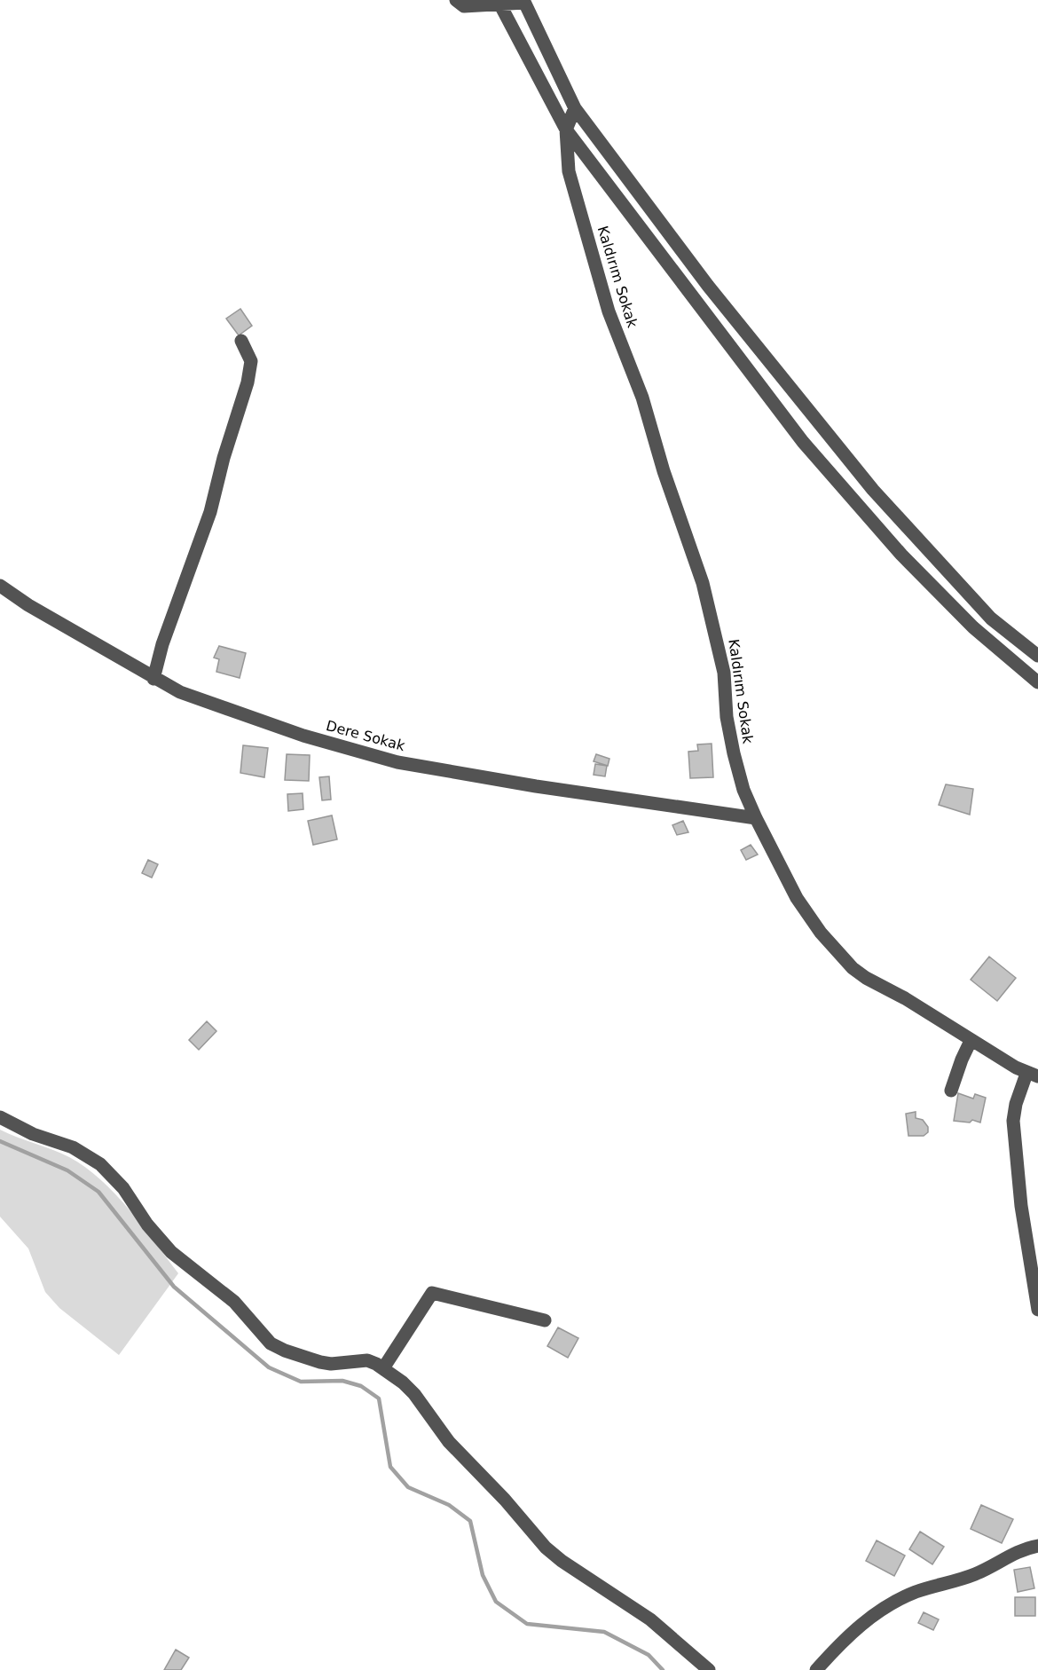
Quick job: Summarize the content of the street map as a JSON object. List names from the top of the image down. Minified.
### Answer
{"streets":{"street":["Kaldırım Sokak","Dere Sokak"]},"crossings":[["Kaldırım Sokak","Dere Sokak"]]}
